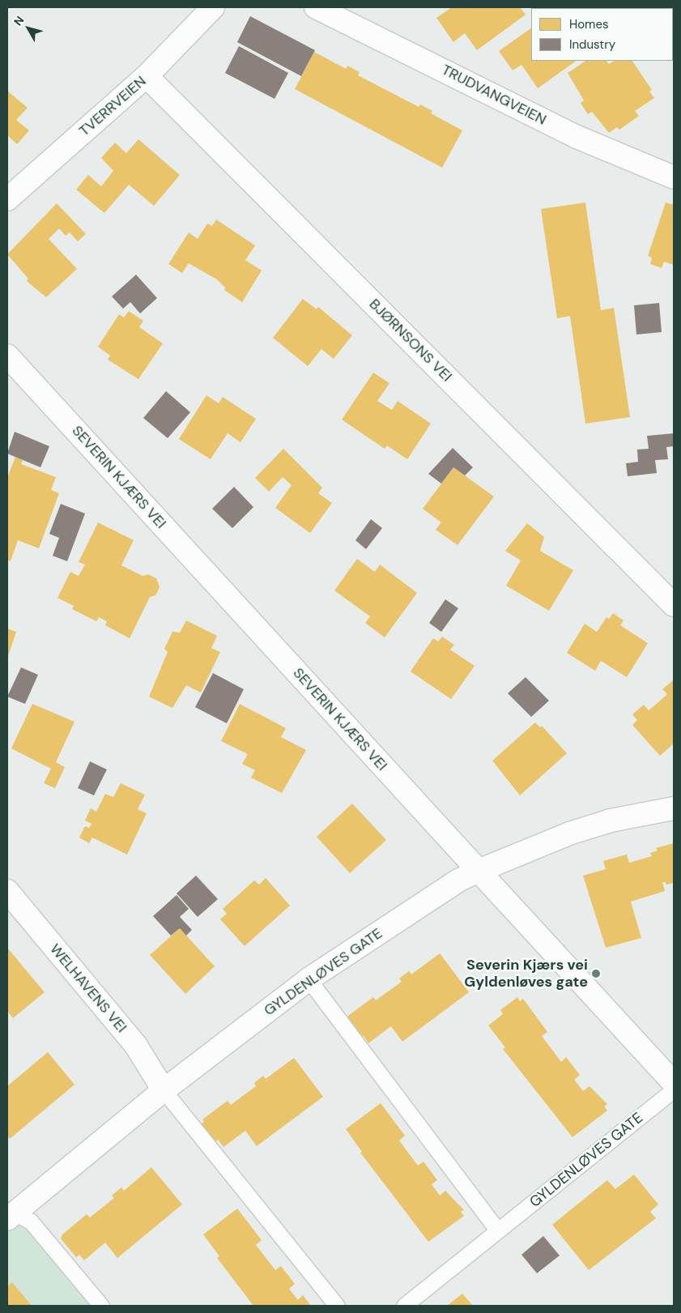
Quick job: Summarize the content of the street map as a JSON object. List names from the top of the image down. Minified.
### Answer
{"streets":{"street":["TRUDVANGVEIEN","TVERRVEIEN","BJØRNSONS VEI","SEVERIN KJÆRS VEI","GYLDENLØVES GATE","WELHAVENS VEI"]},"crossings":[["TVERRVEIEN","BJØRNSONS VEI"],["SEVERIN KJÆRS VEI","GYLDENLØVES GATE"],["GYLDENLØVES GATE","WELHAVENS VEI"]],"places":["Severin Kjærs vei Gyldenløves gate"],"legend":["Homes","Industry"],"north":"top left"}
